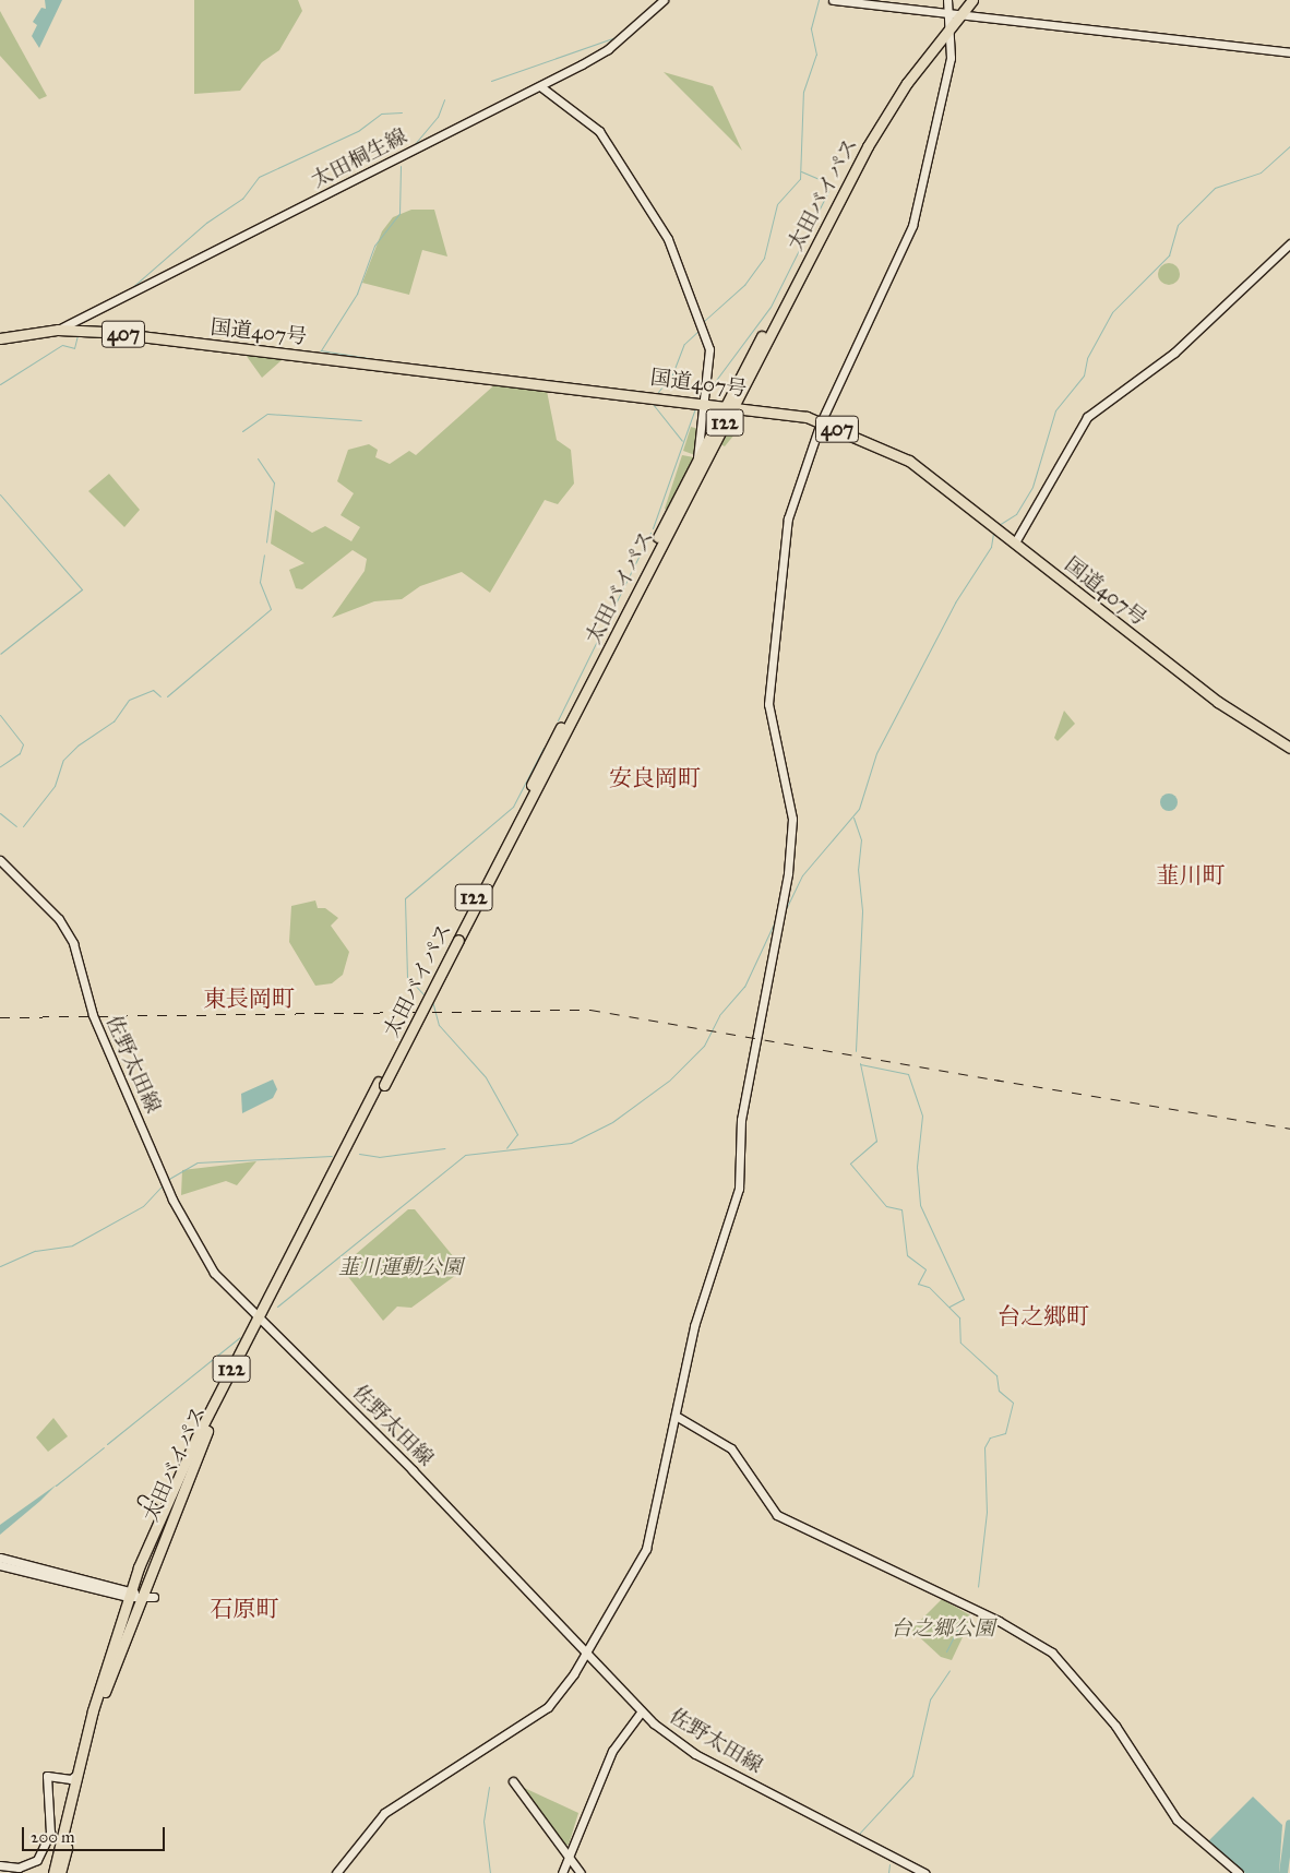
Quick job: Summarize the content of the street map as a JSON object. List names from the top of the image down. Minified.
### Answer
{"streets":{"highway":["太田バイパス","国道407号","407","122"],"street":["太田桐生線","佐野太田線"]},"crossings":[["太田桐生線","国道407号"],["太田バイパス","国道407号"],["太田バイパス","佐野太田線"]],"districts":["安良岡町","韮川町","東長岡町","台之郷町","石原町"],"parks":["韮川運動公園","台之郷公園"],"scale_bar":"200 m"}
